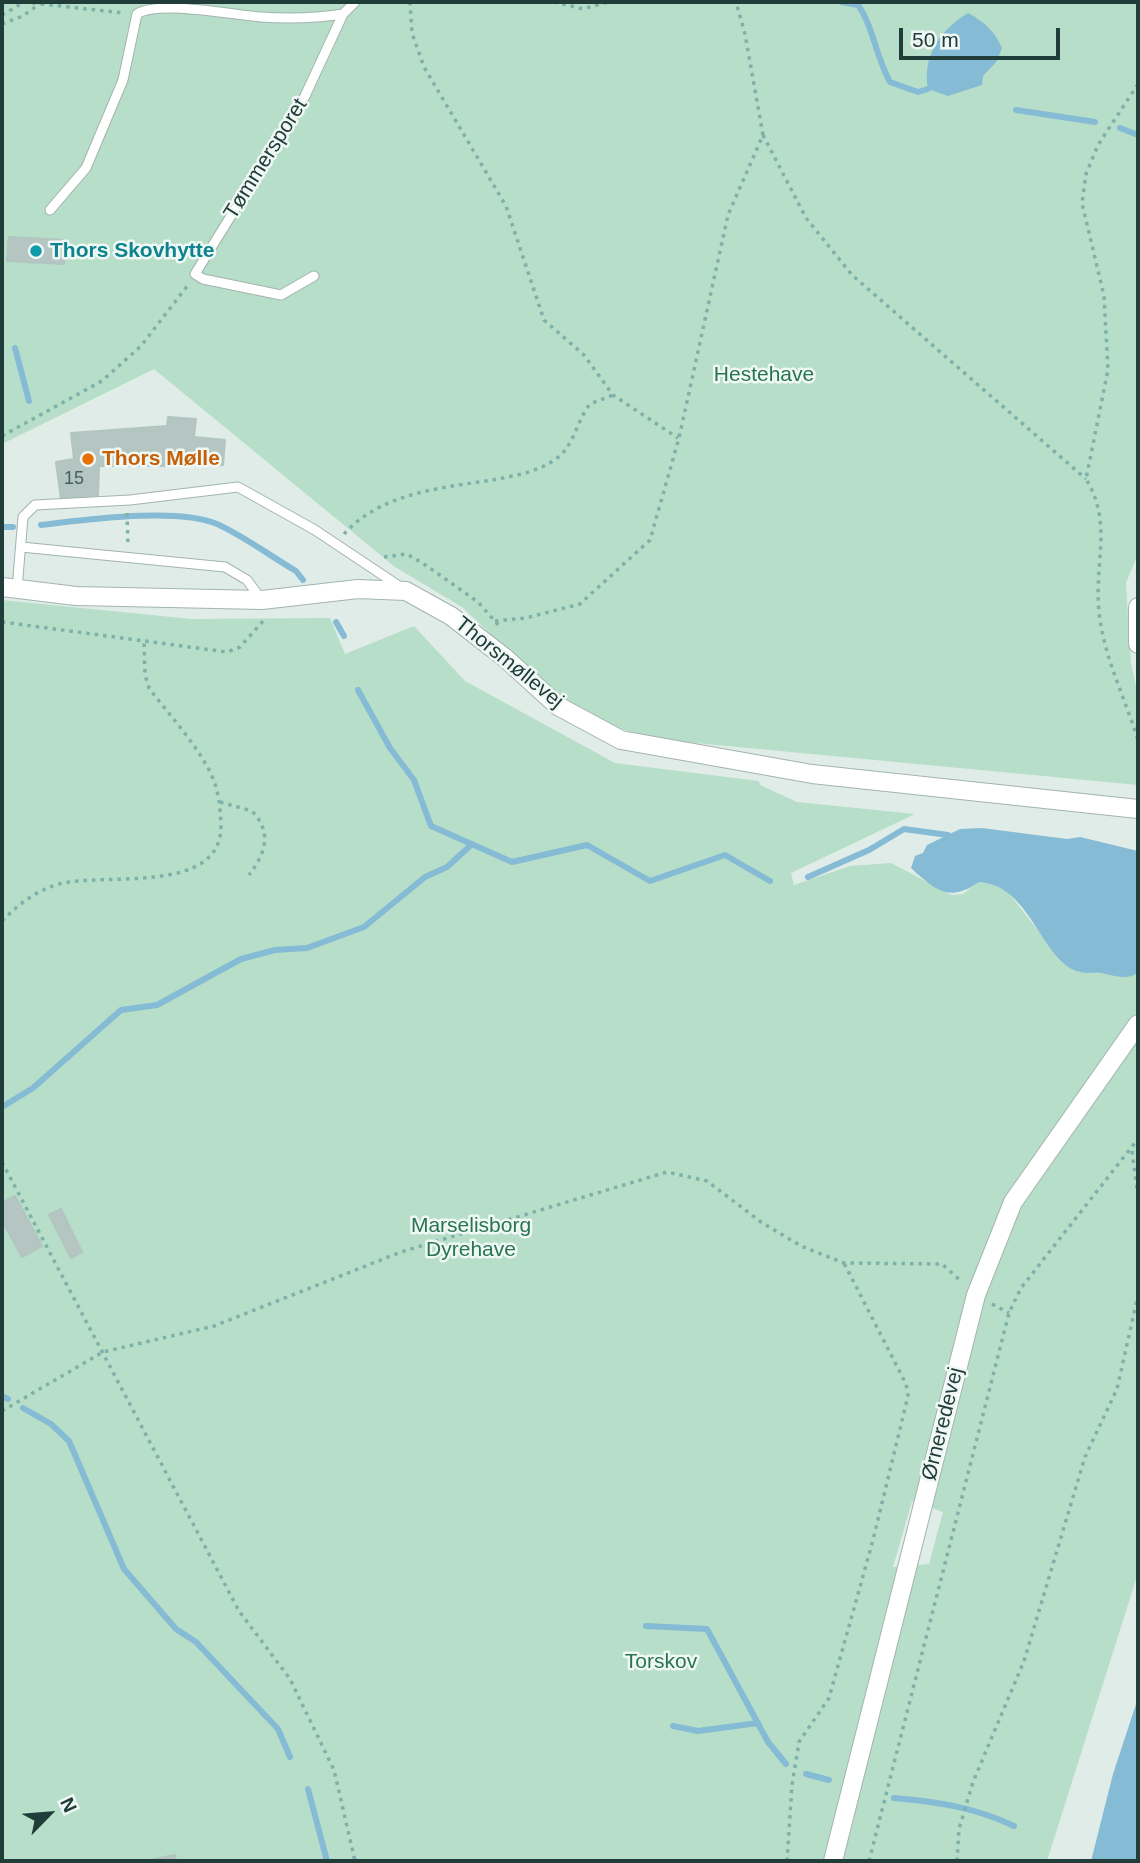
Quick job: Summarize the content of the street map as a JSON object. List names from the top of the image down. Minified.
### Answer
{"streets":{"street":["Thorsmøllevej","Ørneredevej"],"lane":["Tømmersporet"]},"parks":["Hestehave","Marselisborg Dyrehave","Torskov"],"places":["Thors Skovhytte","Thors Mølle"],"house_numbers":["15"],"scale_bar":"50 m","north":"top right"}
